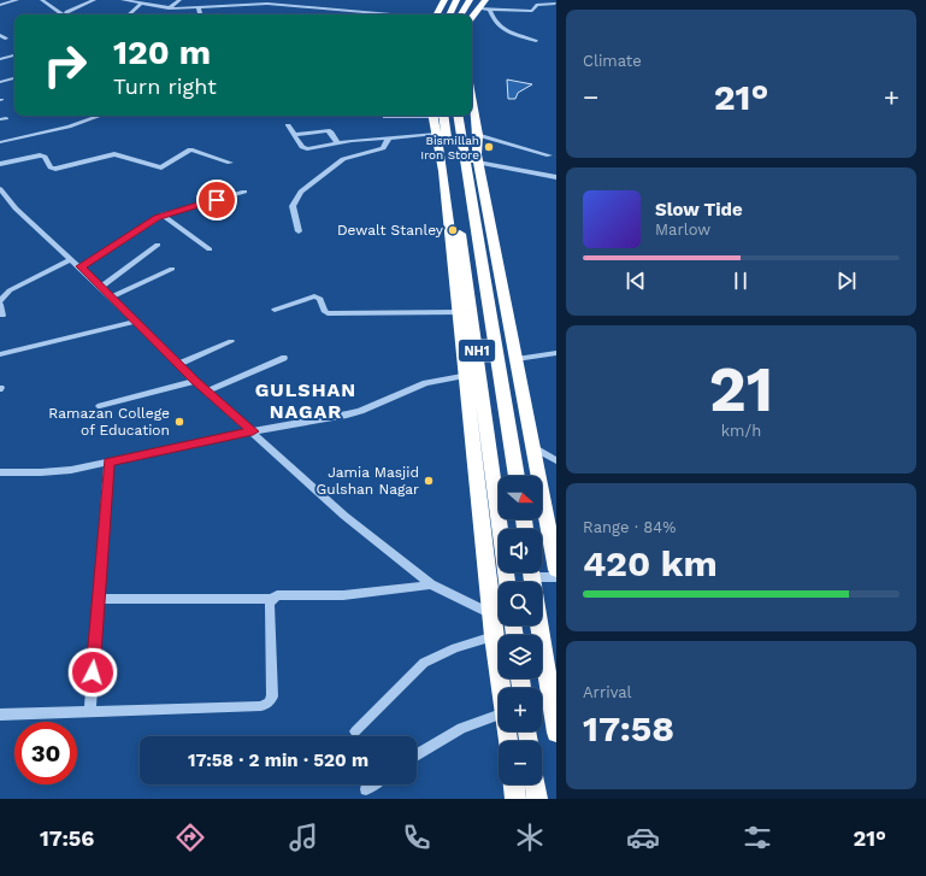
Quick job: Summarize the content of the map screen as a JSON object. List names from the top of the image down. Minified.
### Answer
{"streets":{"highway":["NH1"]},"districts":["GULSHAN NAGAR"],"places":["Bismillah Iron Store","Dewalt Stanley","Ramazan College of Education","Jamia Masjid Gulshan Nagar"],"north":"right","page":{"tile":["Climate",["21","km/h"],["Range · 84%","420 km"],["Arrival","17:58"]],"turn":["120 m","Turn right"],"heat":["−","21°","+"],"song":["Slow Tide","Marlow"],"map_buttons":["+","−"],"limit":"30","trip":"17:58 · 2 min · 520 m","tabs":["17:56","21°"]}}
